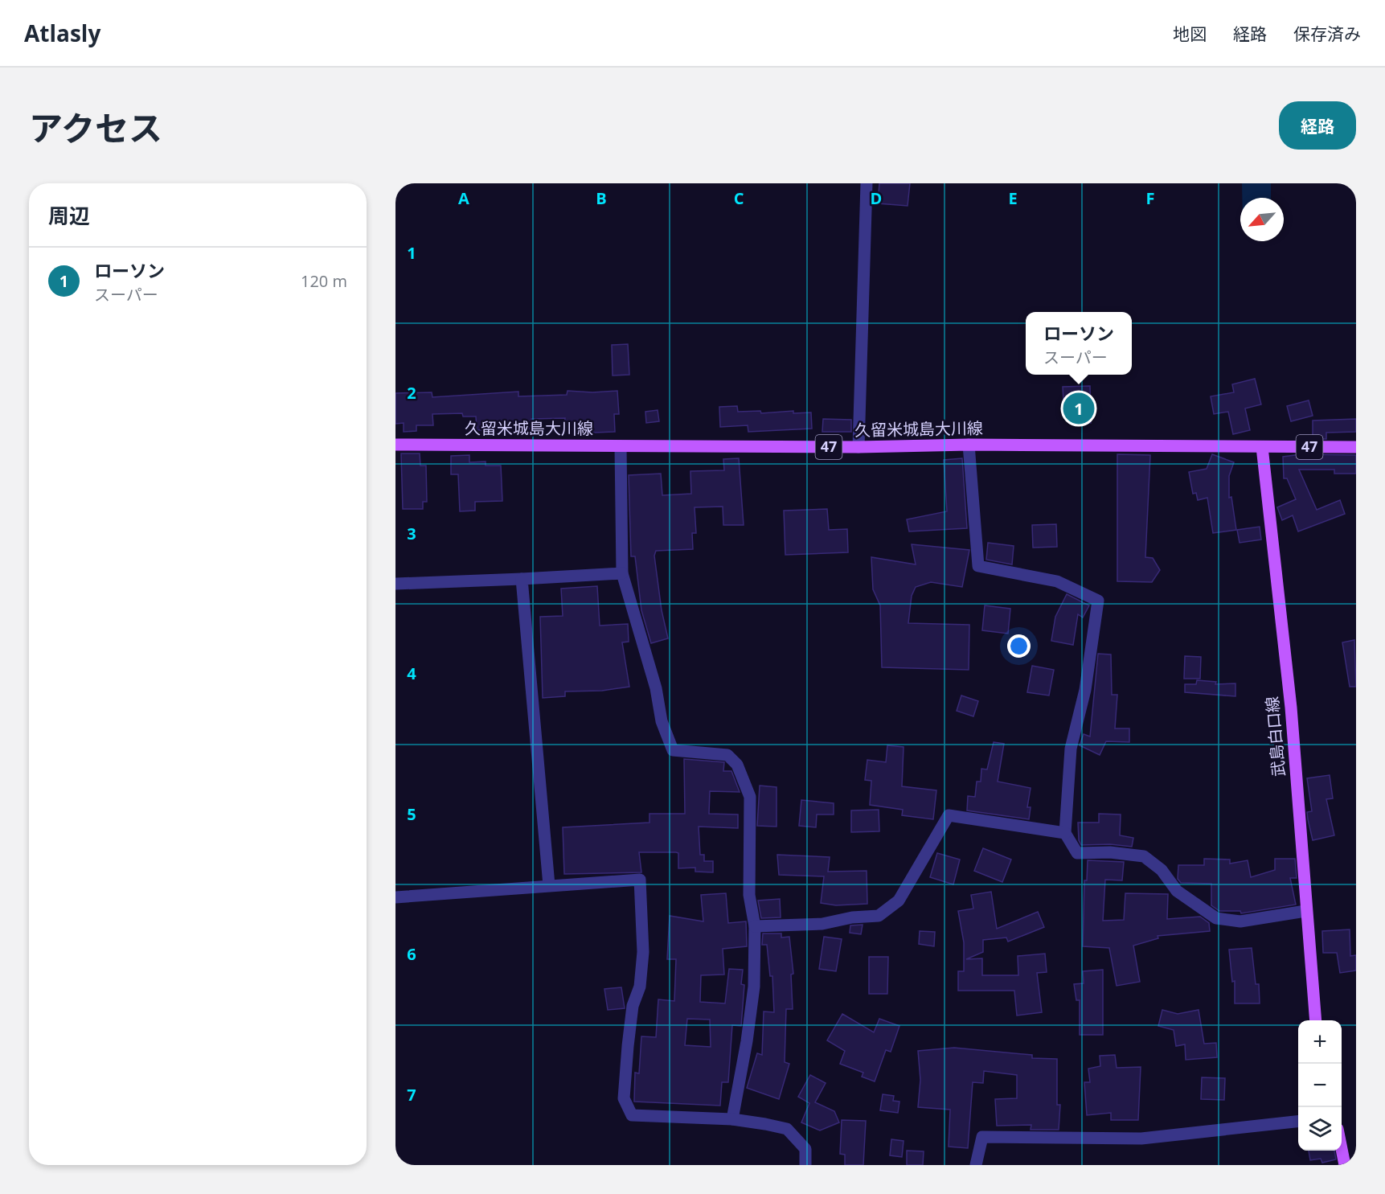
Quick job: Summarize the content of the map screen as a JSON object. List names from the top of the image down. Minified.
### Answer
{"streets":{"main road":["久留米城島大川線","47","武島白口線"]},"crossings":[["久留米城島大川線","武島白口線"]],"north":"bottom left","page":{"header":"Atlasly","nav":["地図","経路","保存済み"],"title":"アクセス","buttons":"経路","heading":"周辺","list":[{"mark":"1","name":"ローソン","note":"スーパー","value":"120 m"}],"popup":["ローソン","スーパー"],"pins":"1","map_buttons":["+","−"]},"grid":{"columns":["A","B","C","D","E","F"],"rows":["1","2","3","4","5","6","7"]}}
